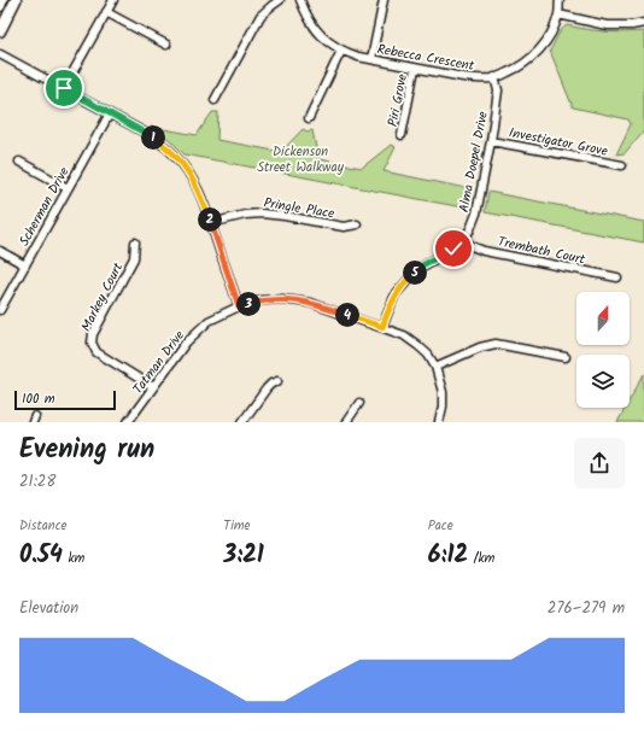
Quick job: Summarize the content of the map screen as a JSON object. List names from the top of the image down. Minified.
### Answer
{"streets":{"street":["Rebecca Crescent","Piri Grove","Investigator Grove","Alma Doepel Drive","Scherman Drive","Pringle Place","Trembath Court","Markey Court","Tatman Drive"]},"crossings":[["Rebecca Crescent","Piri Grove"],["Rebecca Crescent","Alma Doepel Drive"],["Investigator Grove","Alma Doepel Drive"],["Alma Doepel Drive","Trembath Court"],["Alma Doepel Drive","Tatman Drive"],["Markey Court","Tatman Drive"]],"parks":["Dickenson Street Walkway"],"scale_bar":"100 m","north":"top","page":{"pins":["1","2","5","3","4"],"scale":"100 m","heading":["Evening run","21:28"],"stats":[["Distance","0.54 km"],["Time","3:21"],["Pace","6:12 /km"]],"chart":["Elevation","276–279 m"]}}
